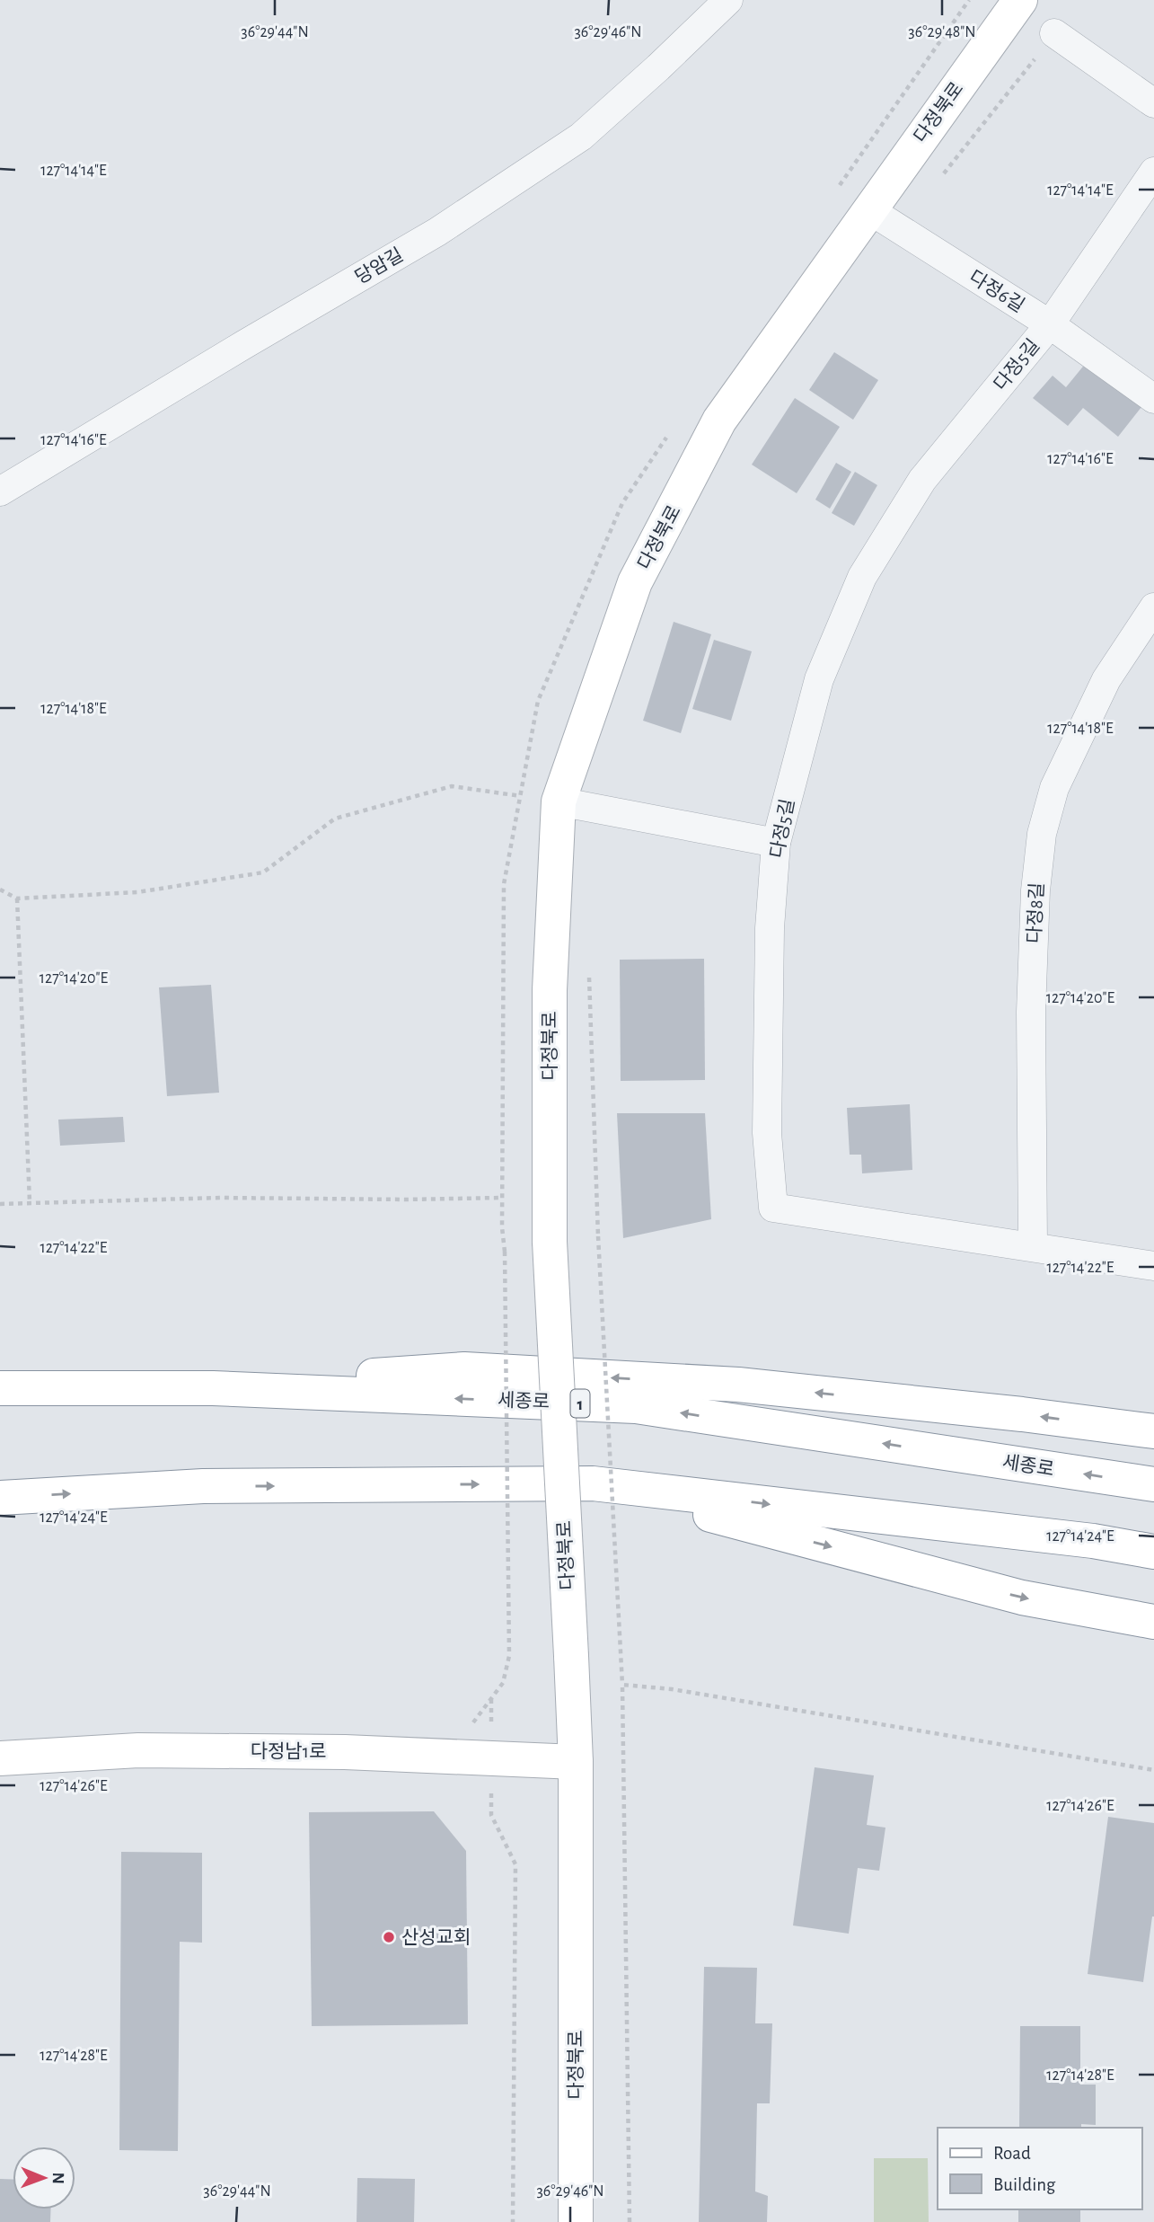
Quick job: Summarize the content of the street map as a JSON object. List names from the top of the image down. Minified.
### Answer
{"streets":{"main road":["다정북로","세종로","1","다정남1로"],"street":["당암길","다정6길","다정5길","다정8길"]},"crossings":[["다정북로","다정6길"],["다정북로","다정남1로"],["다정6길","다정5길"],["다정5길","다정8길"]],"places":["산성교회"],"legend":["Road","Building"],"north":"right","coordinates":["36°29'44\"N","36°29'46\"N","36°29'48\"N","127°14'14\"E","127°14'16\"E","127°14'18\"E","127°14'20\"E","127°14'22\"E","127°14'24\"E","127°14'26\"E","127°14'28\"E"]}
